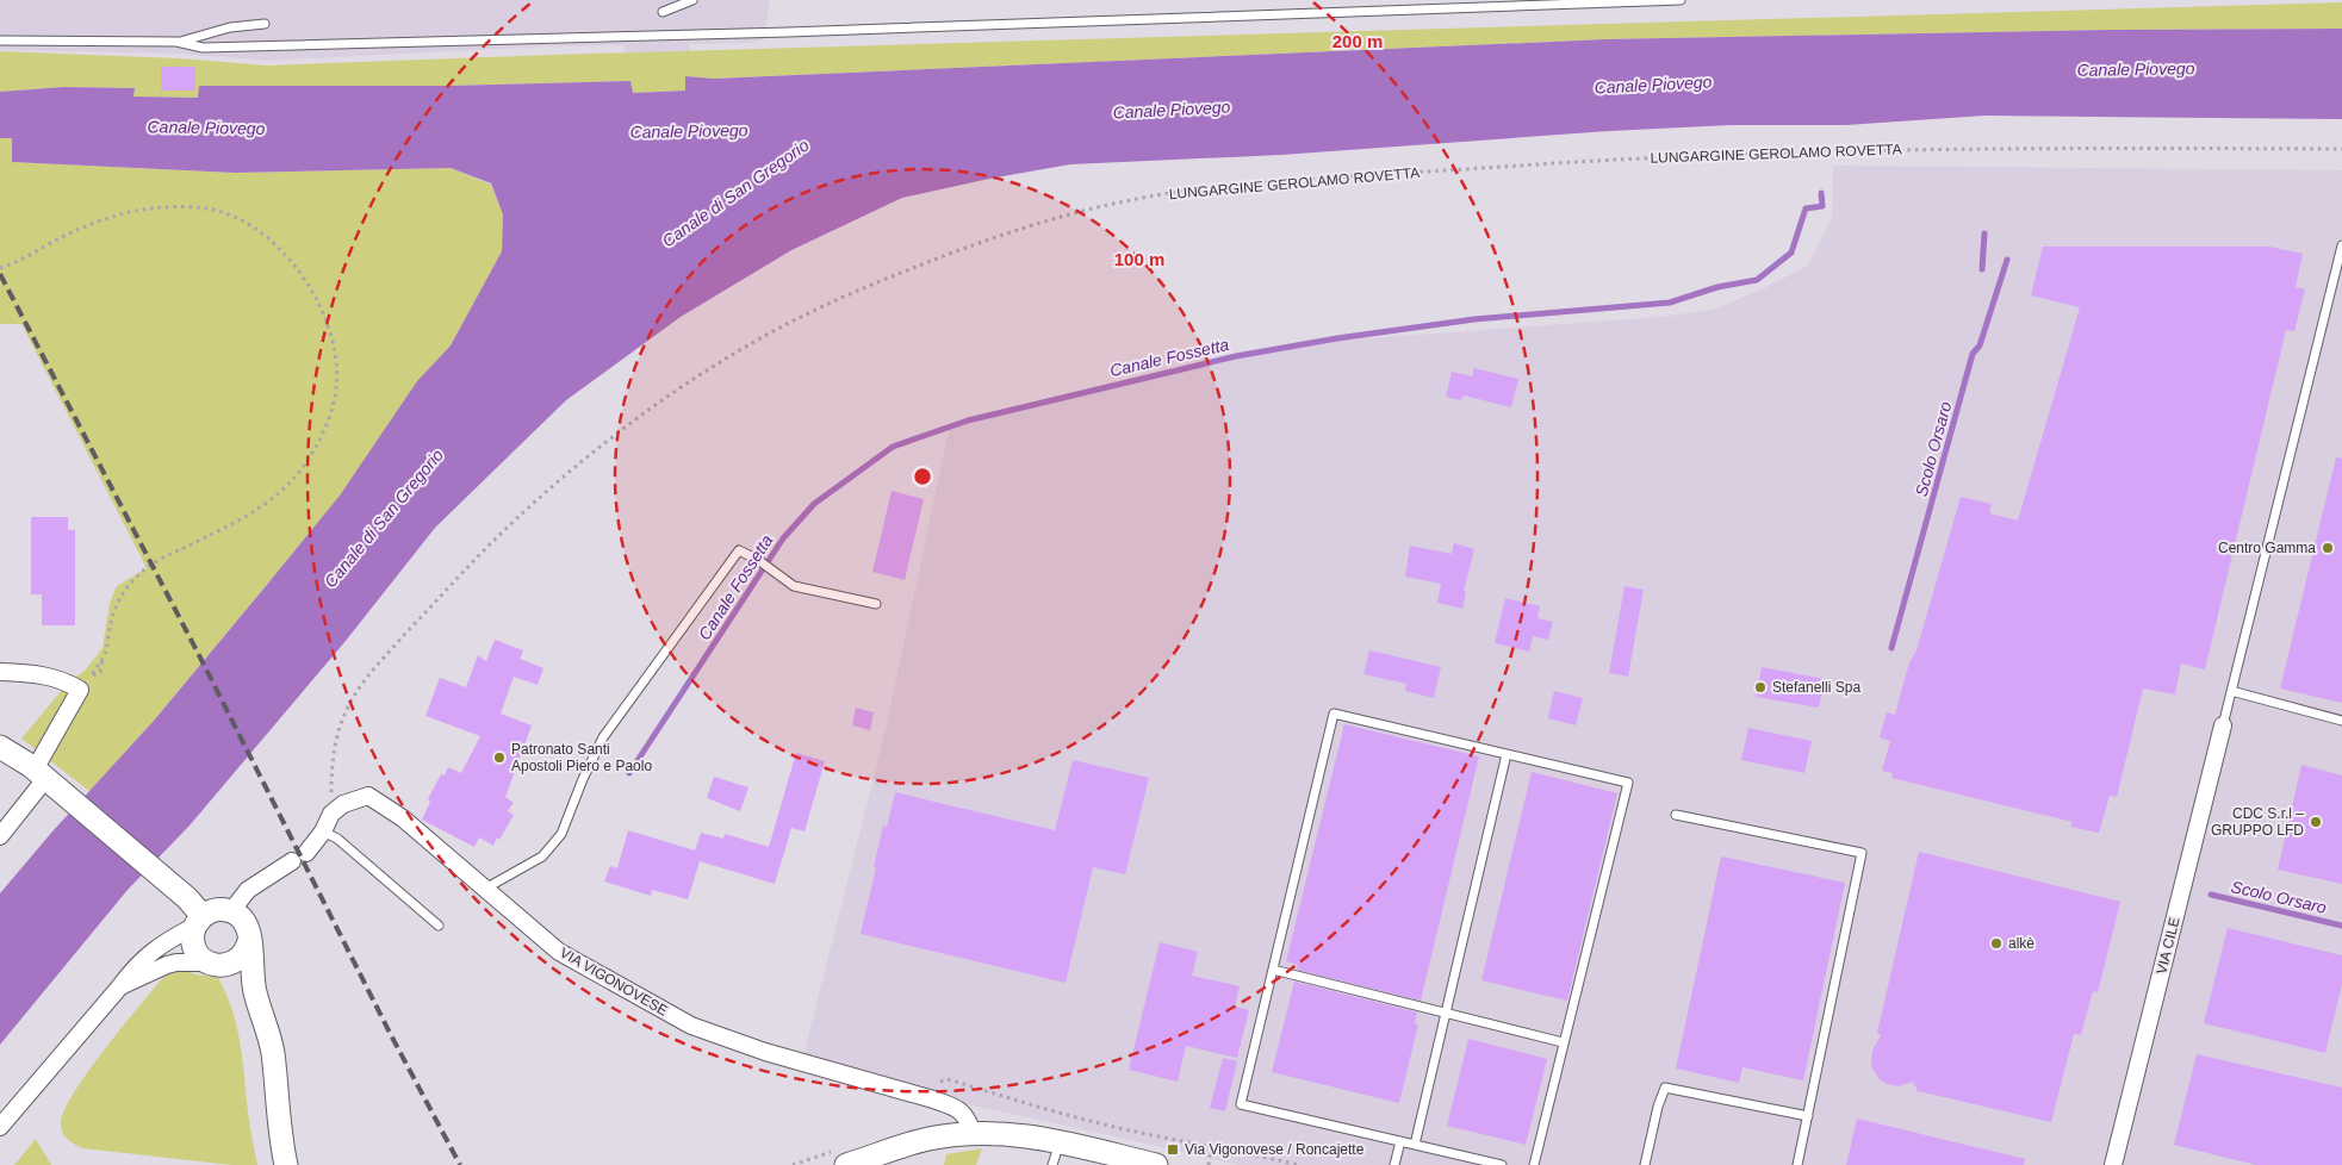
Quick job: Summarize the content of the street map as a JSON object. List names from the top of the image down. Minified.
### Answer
{"streets":{"street":["VIA CILE","VIA VIGONOVESE"],"path":["LUNGARGINE GEROLAMO ROVETTA"]},"crossings":[["LUNGARGINE GEROLAMO ROVETTA","VIA VIGONOVESE"]],"water":["Canale Piovego","Canale di San Gregorio","Canale Fossetta","Scolo Orsaro"],"places":{"other":["Centro Gamma","Stefanelli Spa","Patronato Santi Apostoli Piero e Paolo","CDC S.r.l – GRUPPO LFD","alkè"],"transit":["Via Vigonovese / Roncajette"]},"rings":["200 m","100 m"]}
